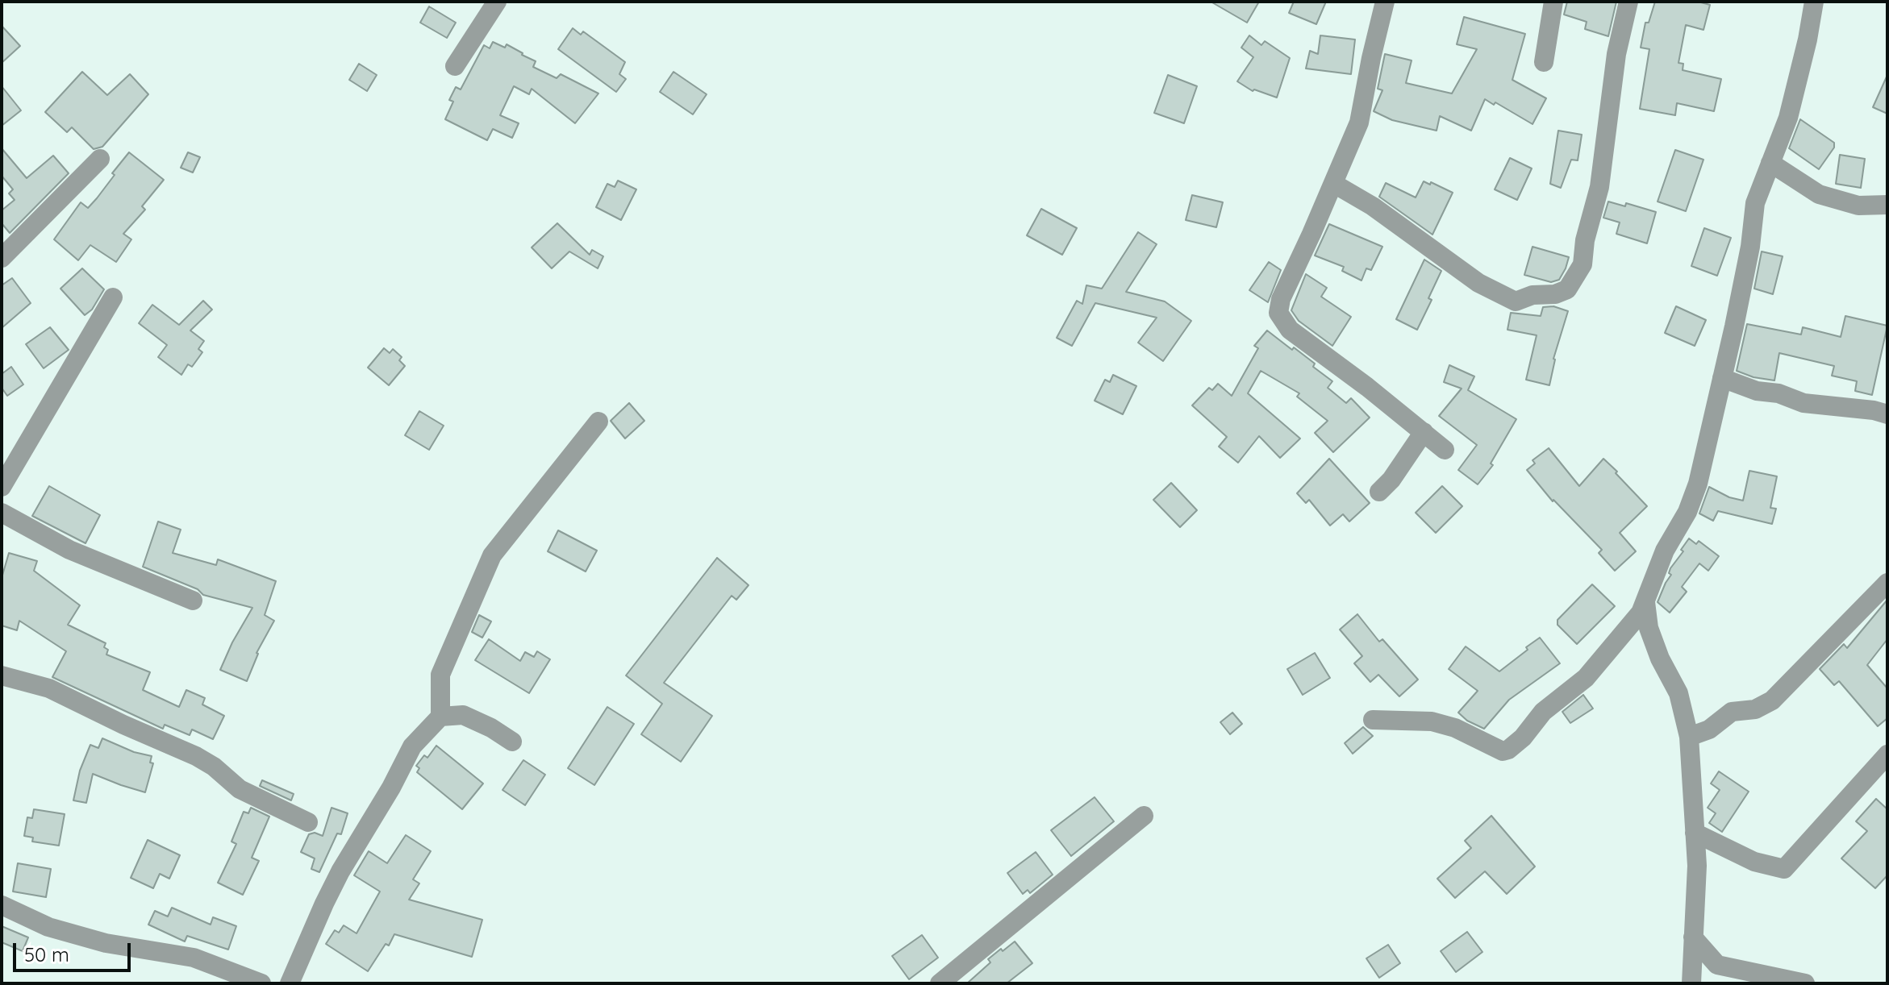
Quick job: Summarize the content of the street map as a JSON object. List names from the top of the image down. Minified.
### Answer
{"scale_bar":"50 m"}
